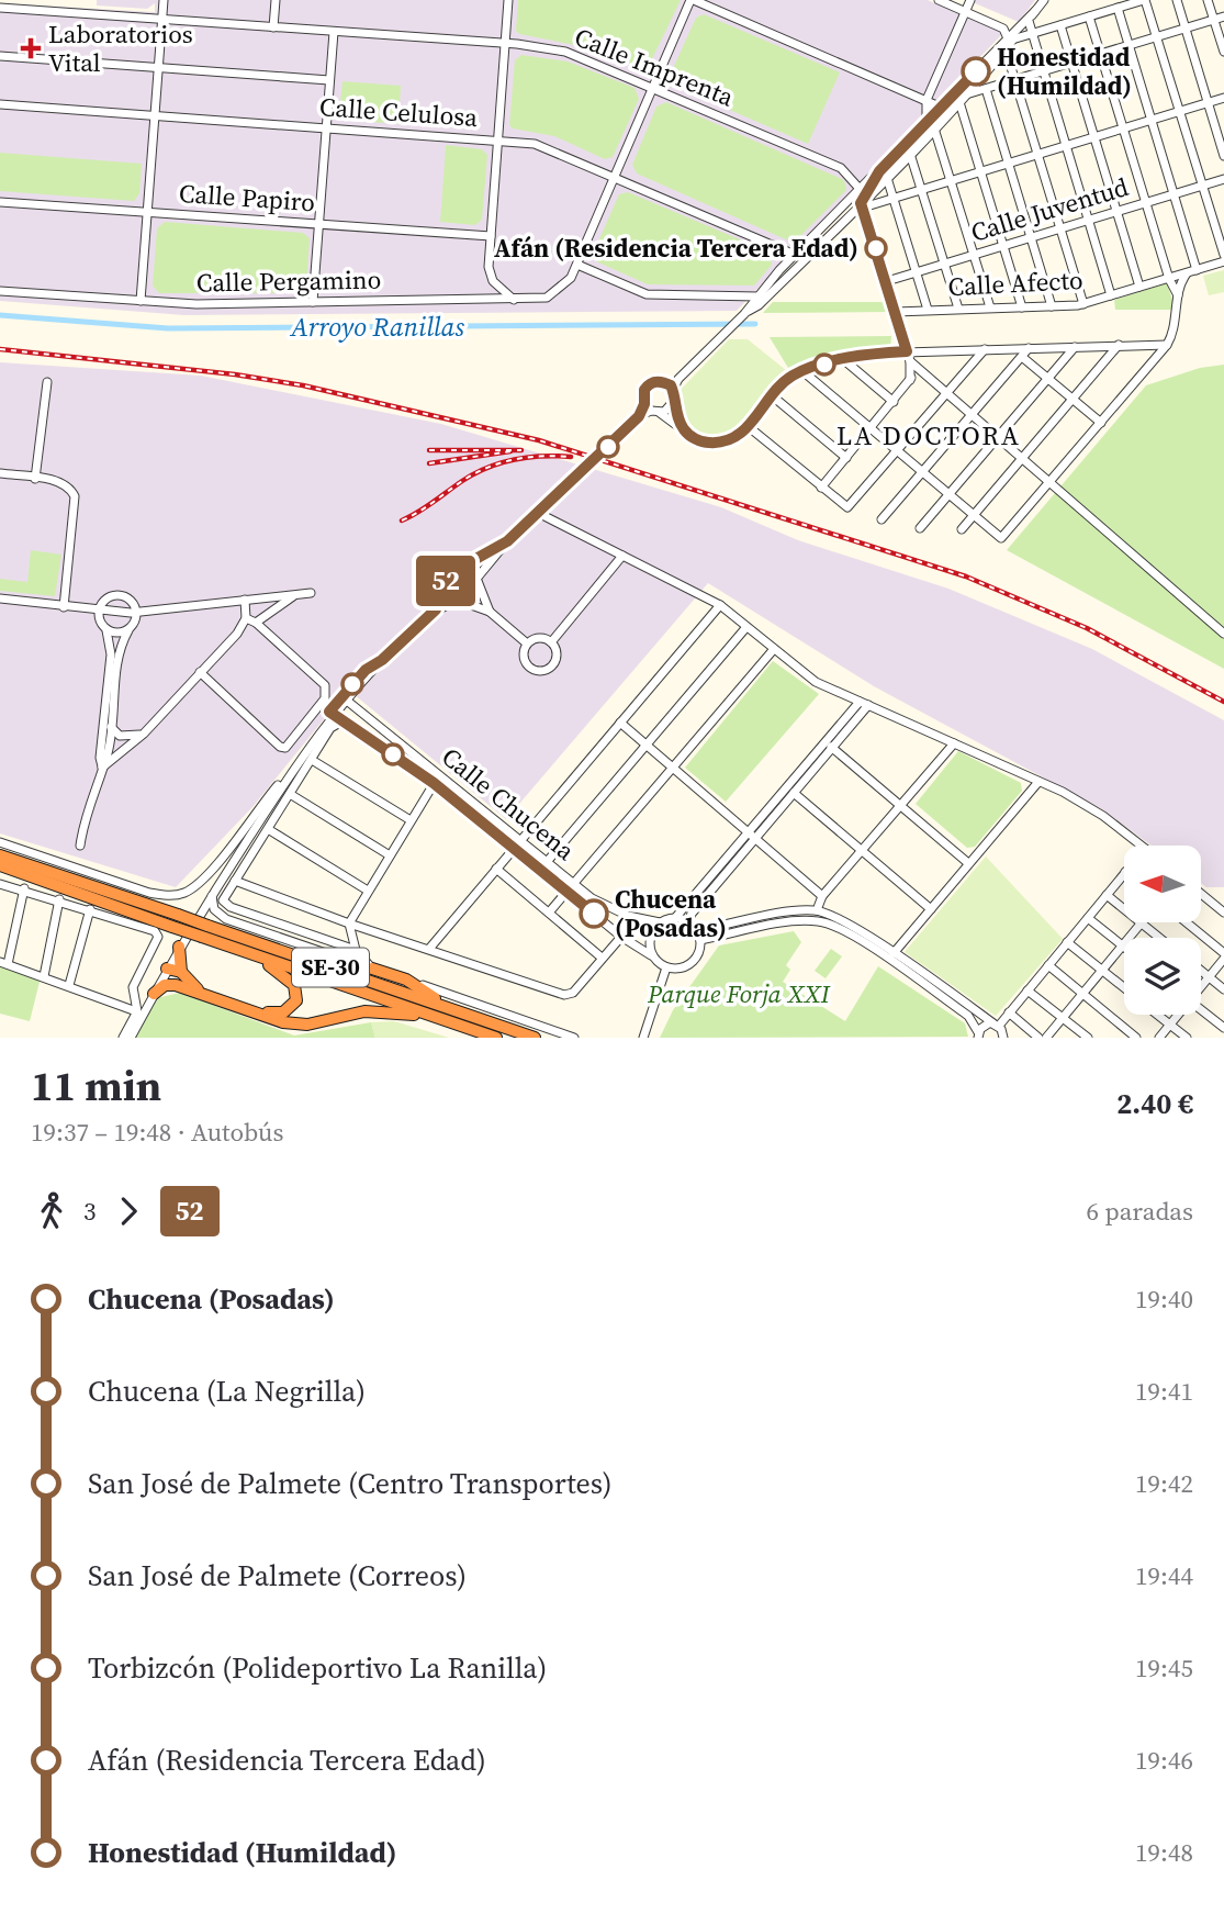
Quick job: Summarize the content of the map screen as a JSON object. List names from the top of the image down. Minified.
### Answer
{"streets":{"highway":["SE-30"],"street":["Calle Imprenta","Calle Celulosa","Calle Papiro","Calle Juventud","Calle Pergamino","Calle Afecto","Calle Chucena"]},"districts":["LA DOCTORA"],"water":["Arroyo Ranillas"],"parks":["Parque Forja XXI"],"places":{"health":["Laboratorios Vital"],"other":["Honestidad (Humildad)","Afán (Residencia Tercera Edad)","Chucena (Posadas)"]},"lines":["bus line 52"],"north":"left","page":{"on_map":"52","heading":["11 min","19:37 – 19:48 · Autobús","2.40 €"],"legs":["3","52","6 paradas"],"list":[{"name":"Chucena (Posadas)","value":"19:40"},{"name":"Chucena (La Negrilla)","value":"19:41"},{"name":"San José de Palmete (Centro Transportes)","value":"19:42"},{"name":"San José de Palmete (Correos)","value":"19:44"},{"name":"Torbizcón (Polideportivo La Ranilla)","value":"19:45"},{"name":"Afán (Residencia Tercera Edad)","value":"19:46"},{"name":"Honestidad (Humildad)","value":"19:48"}]}}
